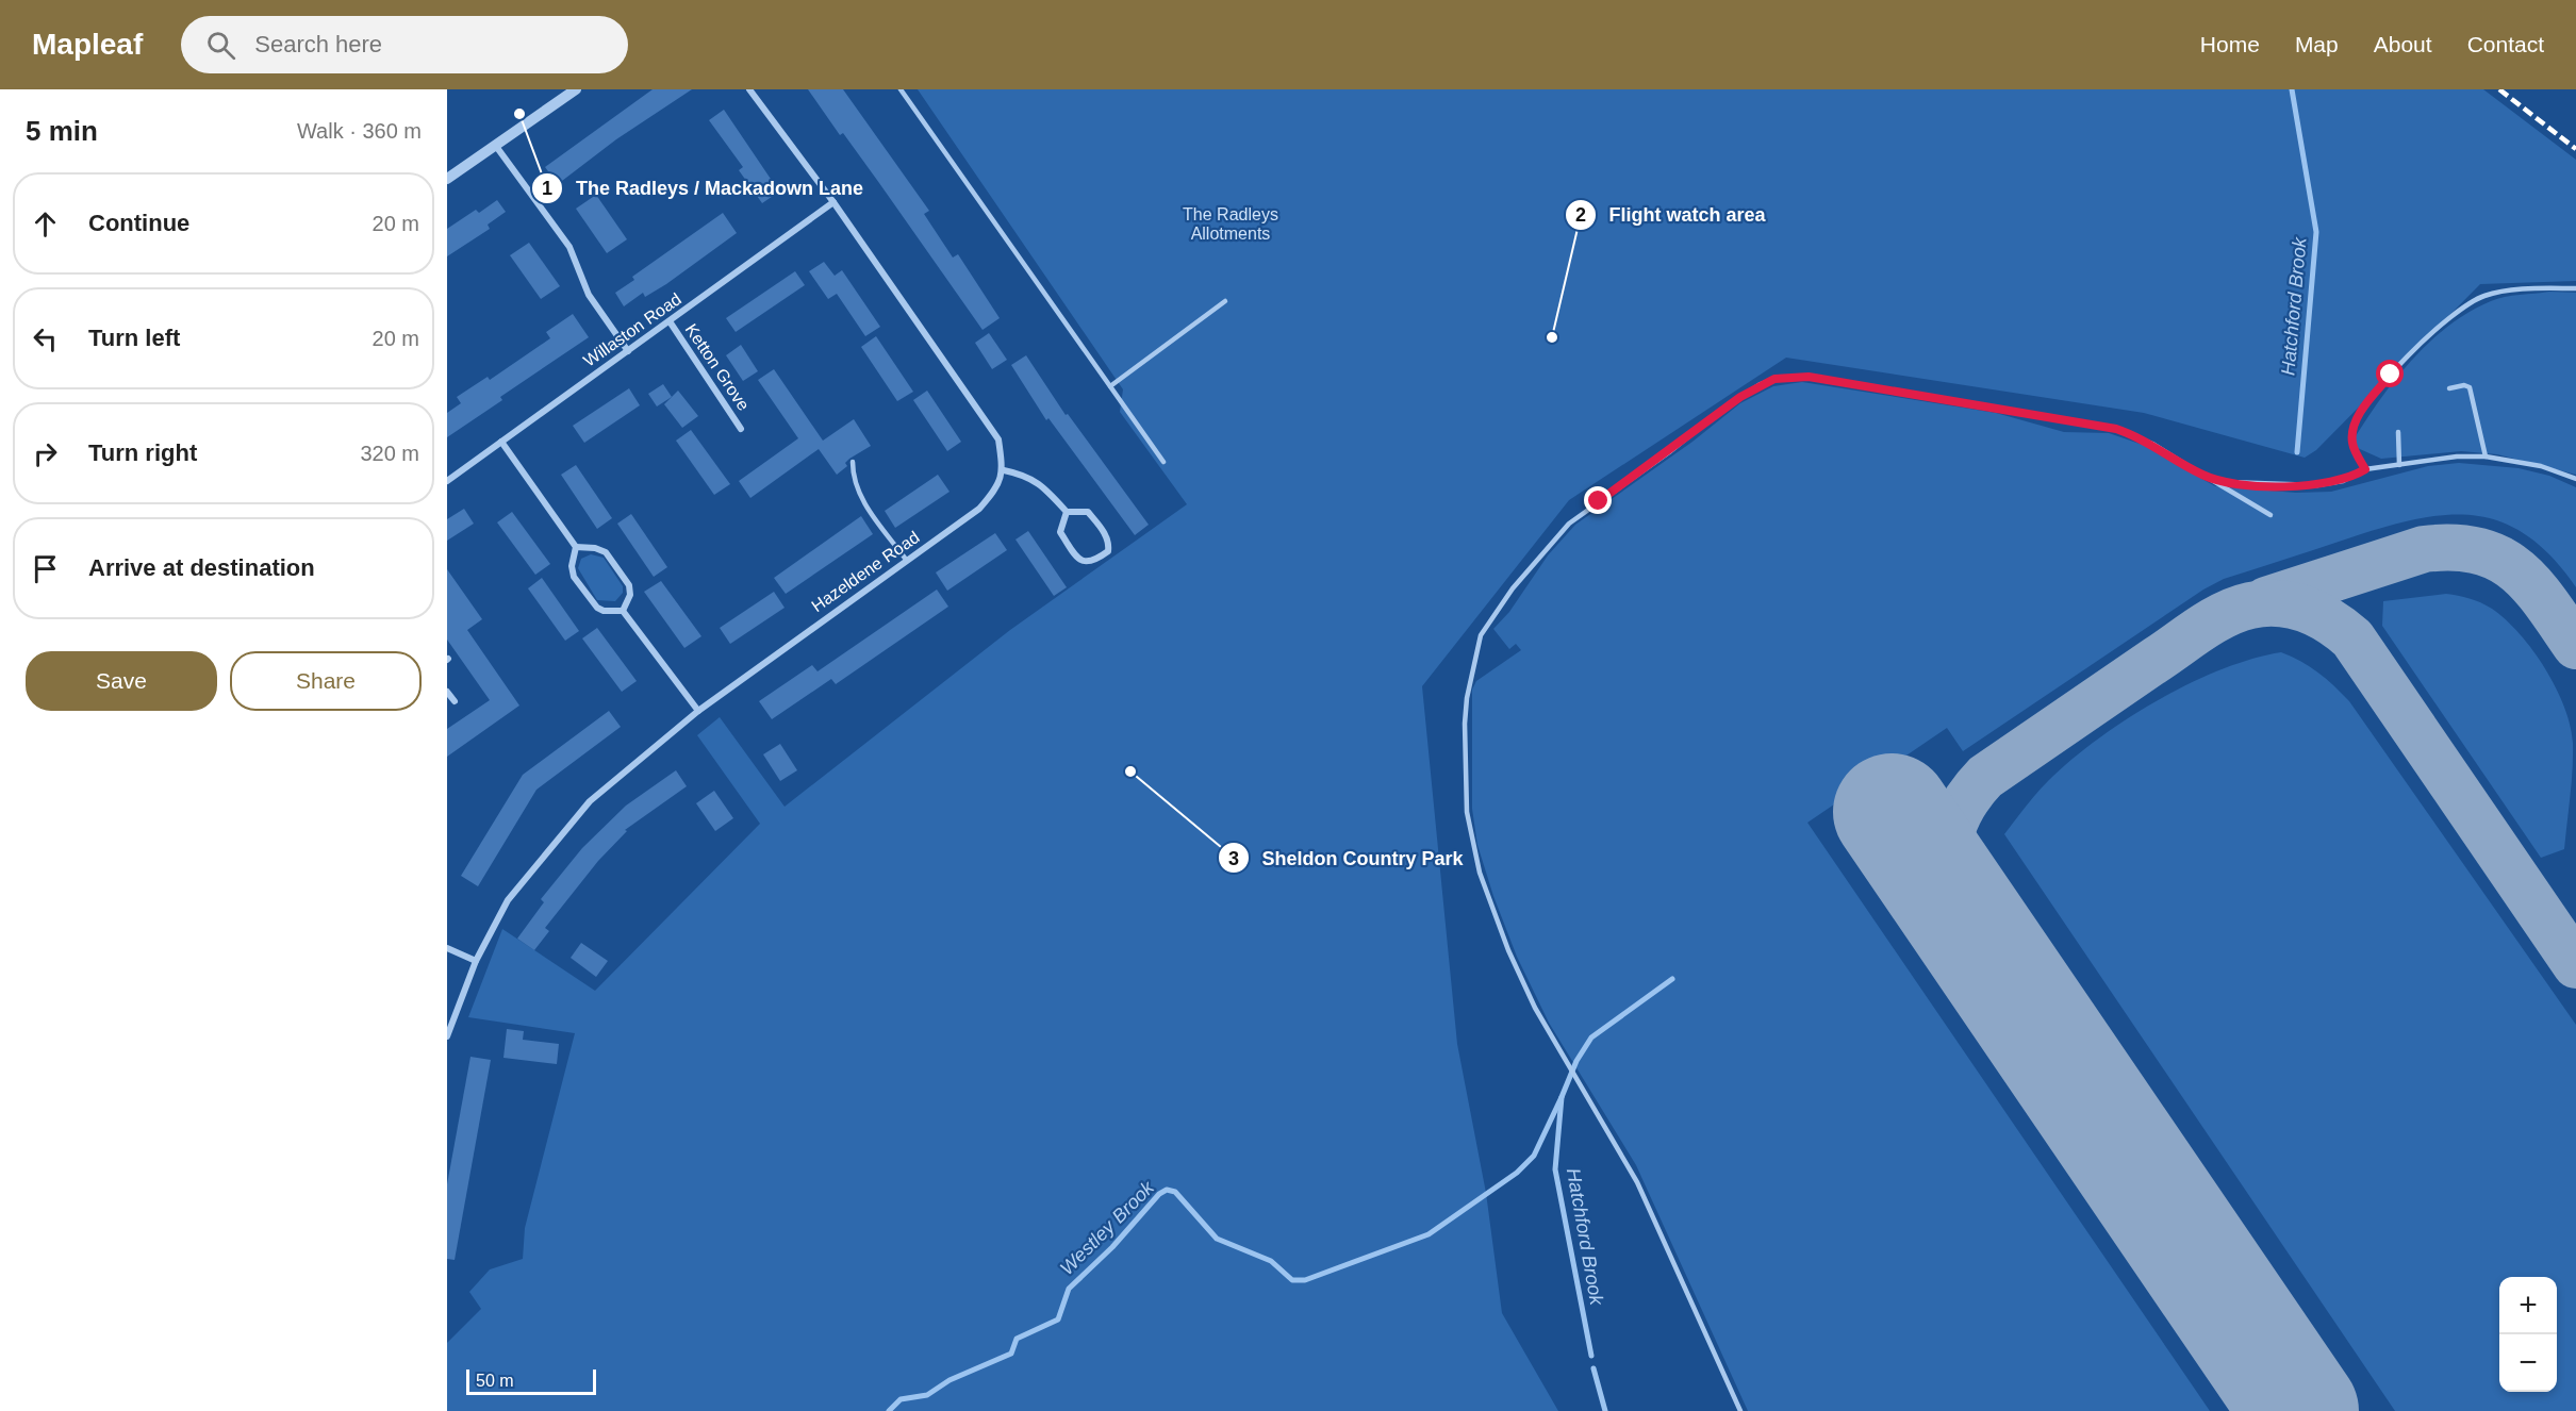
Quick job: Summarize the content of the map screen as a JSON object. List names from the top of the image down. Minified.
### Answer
{"streets":{"street":["Willaston Road","Ketton Grove","Hazeldene Road"]},"crossings":[["Willaston Road","Ketton Grove"]],"water":["Hatchford Brook","Westley Brook"],"parks":["The Radleys Allotments"],"places":["The Radleys / Mackadown Lane","Flight watch area","Sheldon Country Park"],"scale_bar":"50 m","page":{"header":"Mapleaf","search":"Search here","nav":["Home","Map","About","Contact"],"heading":["5 min","Walk · 360 m"],"list":[["Continue","20 m"],["Turn left","20 m"],["Turn right","320 m"],"Arrive at destination"],"buttons":["Save","Share"],"map_buttons":["+","−"],"scale":"50 m"}}
